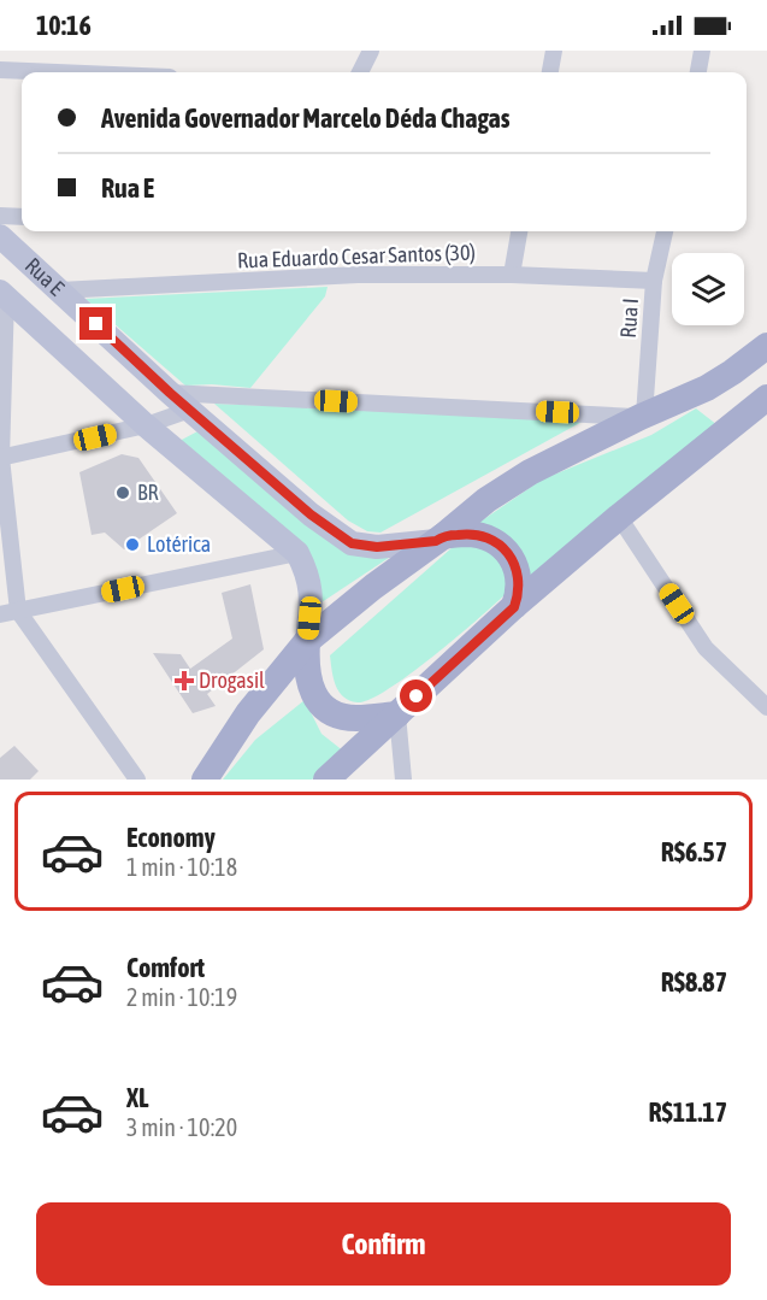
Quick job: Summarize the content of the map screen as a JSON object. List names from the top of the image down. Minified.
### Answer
{"streets":{"street":["Rua Eduardo Cesar Santos (30)","Rua E","Rua I"]},"crossings":[["Rua Eduardo Cesar Santos (30)","Rua E"],["Rua Eduardo Cesar Santos (30)","Rua I"]],"places":{"other":["BR","Lotérica"],"health":["Drogasil"]},"page":{"status":"10:16","banner":["Avenida Governador Marcelo Déda Chagas","Rua E"],"list":[{"name":"Economy","note":"1 min · 10:18","value":"R$6.57"},{"name":"Comfort","note":"2 min · 10:19","value":"R$8.87"},{"name":"XL","note":"3 min · 10:20","value":"R$11.17"}],"buttons":"Confirm"}}
